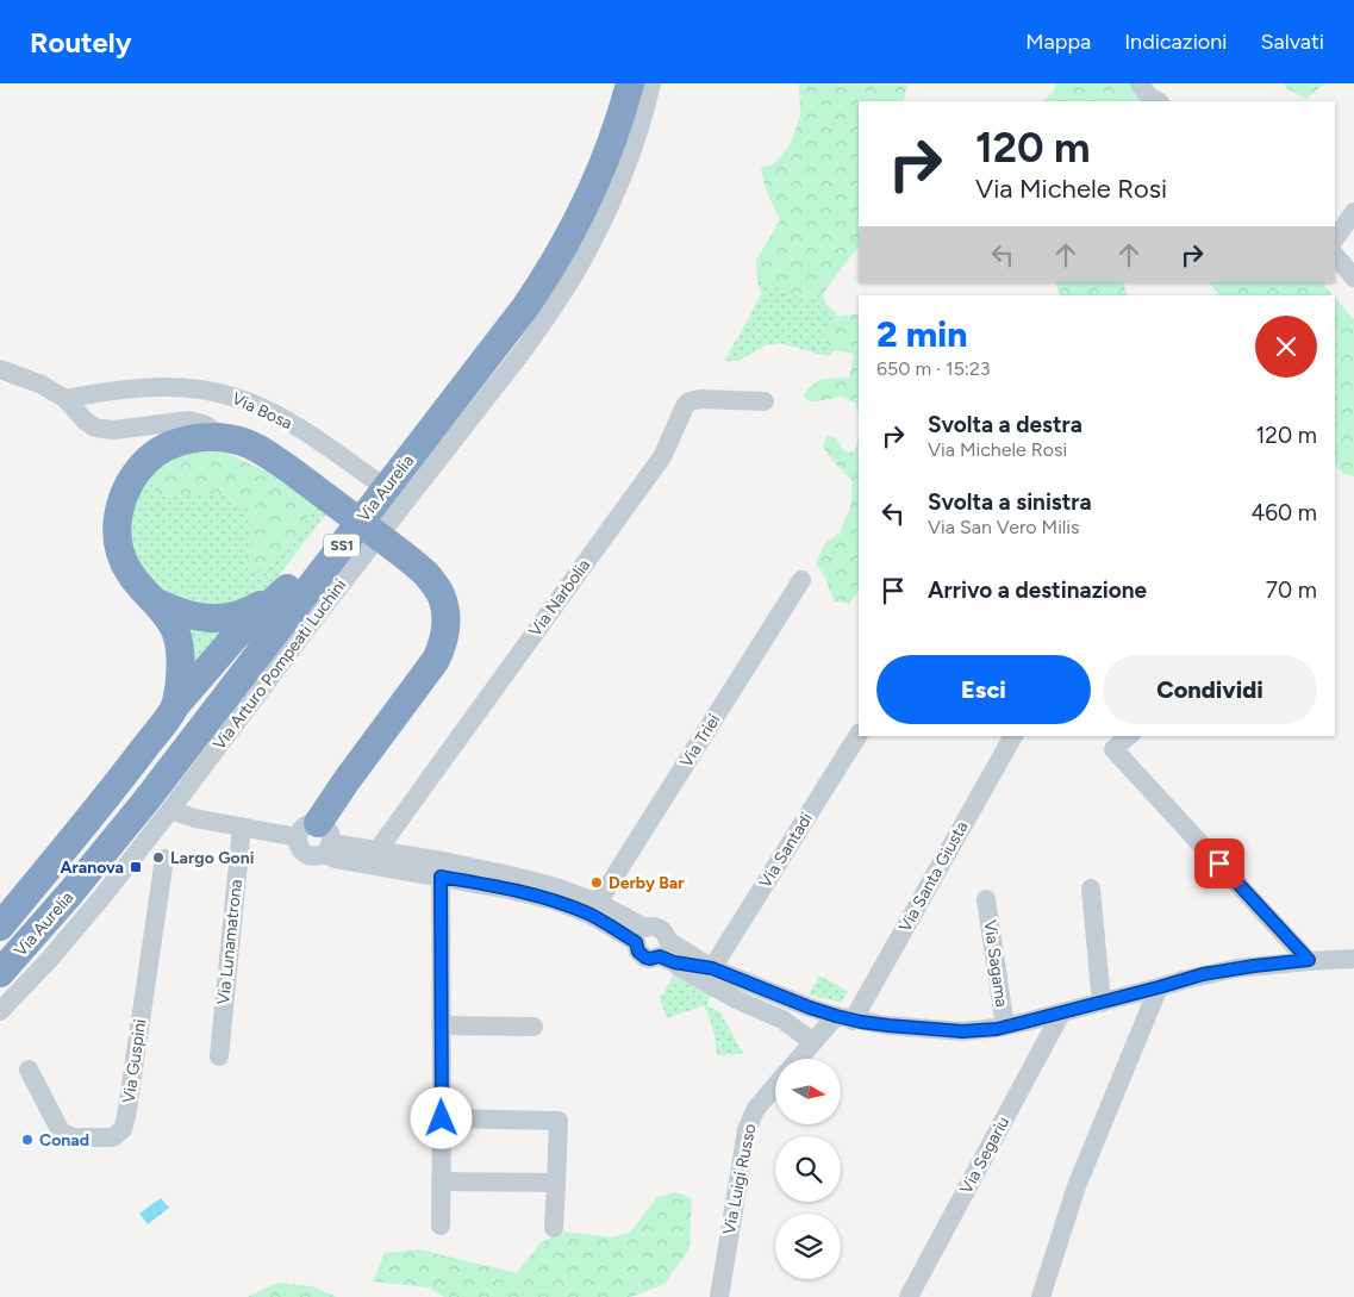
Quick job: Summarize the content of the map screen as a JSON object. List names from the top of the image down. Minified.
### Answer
{"streets":{"highway":["Via Aurelia","SS1"],"street":["Via Bosa","Via Narbolia","Via Arturo Pompeati Luchini","Via Triei","Via Santadi","Via Santa Giusta","Via Lunamatrona","Via Sagama","Via Guspini","Via Segariu","Via Luigi Russo"]},"crossings":[["Via Bosa","Via Aurelia"]],"places":{"other":["Largo Goni","Derby Bar","Conad"],"transit":["Aranova"]},"north":"right","page":{"header":"Routely","nav":["Mappa","Indicazioni","Salvati"],"turn":["120 m","Via Michele Rosi"],"heading":["2 min","650 m · 15:23"],"list":[{"name":"Svolta a destra","note":"Via Michele Rosi","value":"120 m"},{"name":"Svolta a sinistra","note":"Via San Vero Milis","value":"460 m"},{"name":"Arrivo a destinazione","value":"70 m"}],"buttons":["Esci","Condividi"]}}
